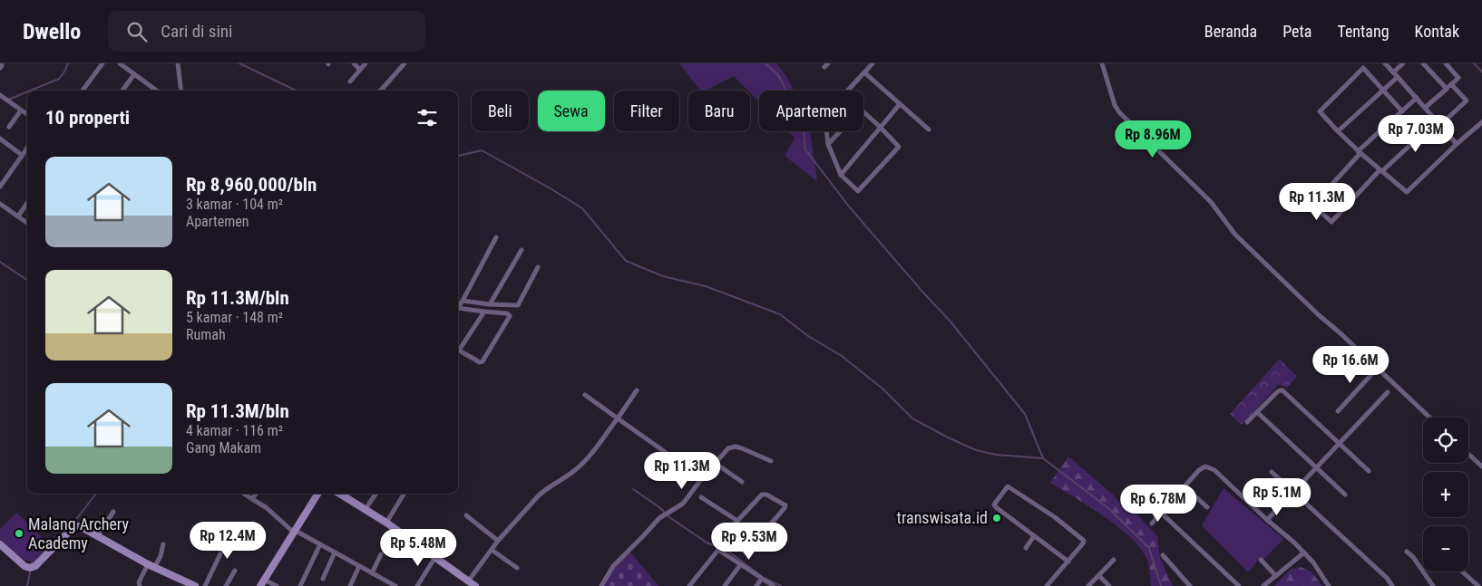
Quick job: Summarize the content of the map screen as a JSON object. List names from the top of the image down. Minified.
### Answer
{"places":["transwisata.id","Malang Archery Academy"],"page":{"header":"Dwello","search":"Cari di sini","nav":["Beranda","Peta","Tentang","Kontak"],"chip":["Beli","Sewa","Filter","Baru","Apartemen"],"heading":"10 properti","price":["Rp 7.03M","Rp 8.96M","Rp 11.3M","Rp 16.6M","Rp 11.3M","Rp 5.1M","Rp 6.78M","Rp 12.4M","Rp 9.53M","Rp 5.48M"],"list":[{"name":"Rp 8,960,000/bln","note":"3 kamar · 104 m² · Apartemen"},{"name":"Rp 11.3M/bln","note":"5 kamar · 148 m² · Rumah"},{"name":"Rp 11.3M/bln","note":"4 kamar · 116 m² · Gang Makam"}],"map_buttons":["+","−"]}}
